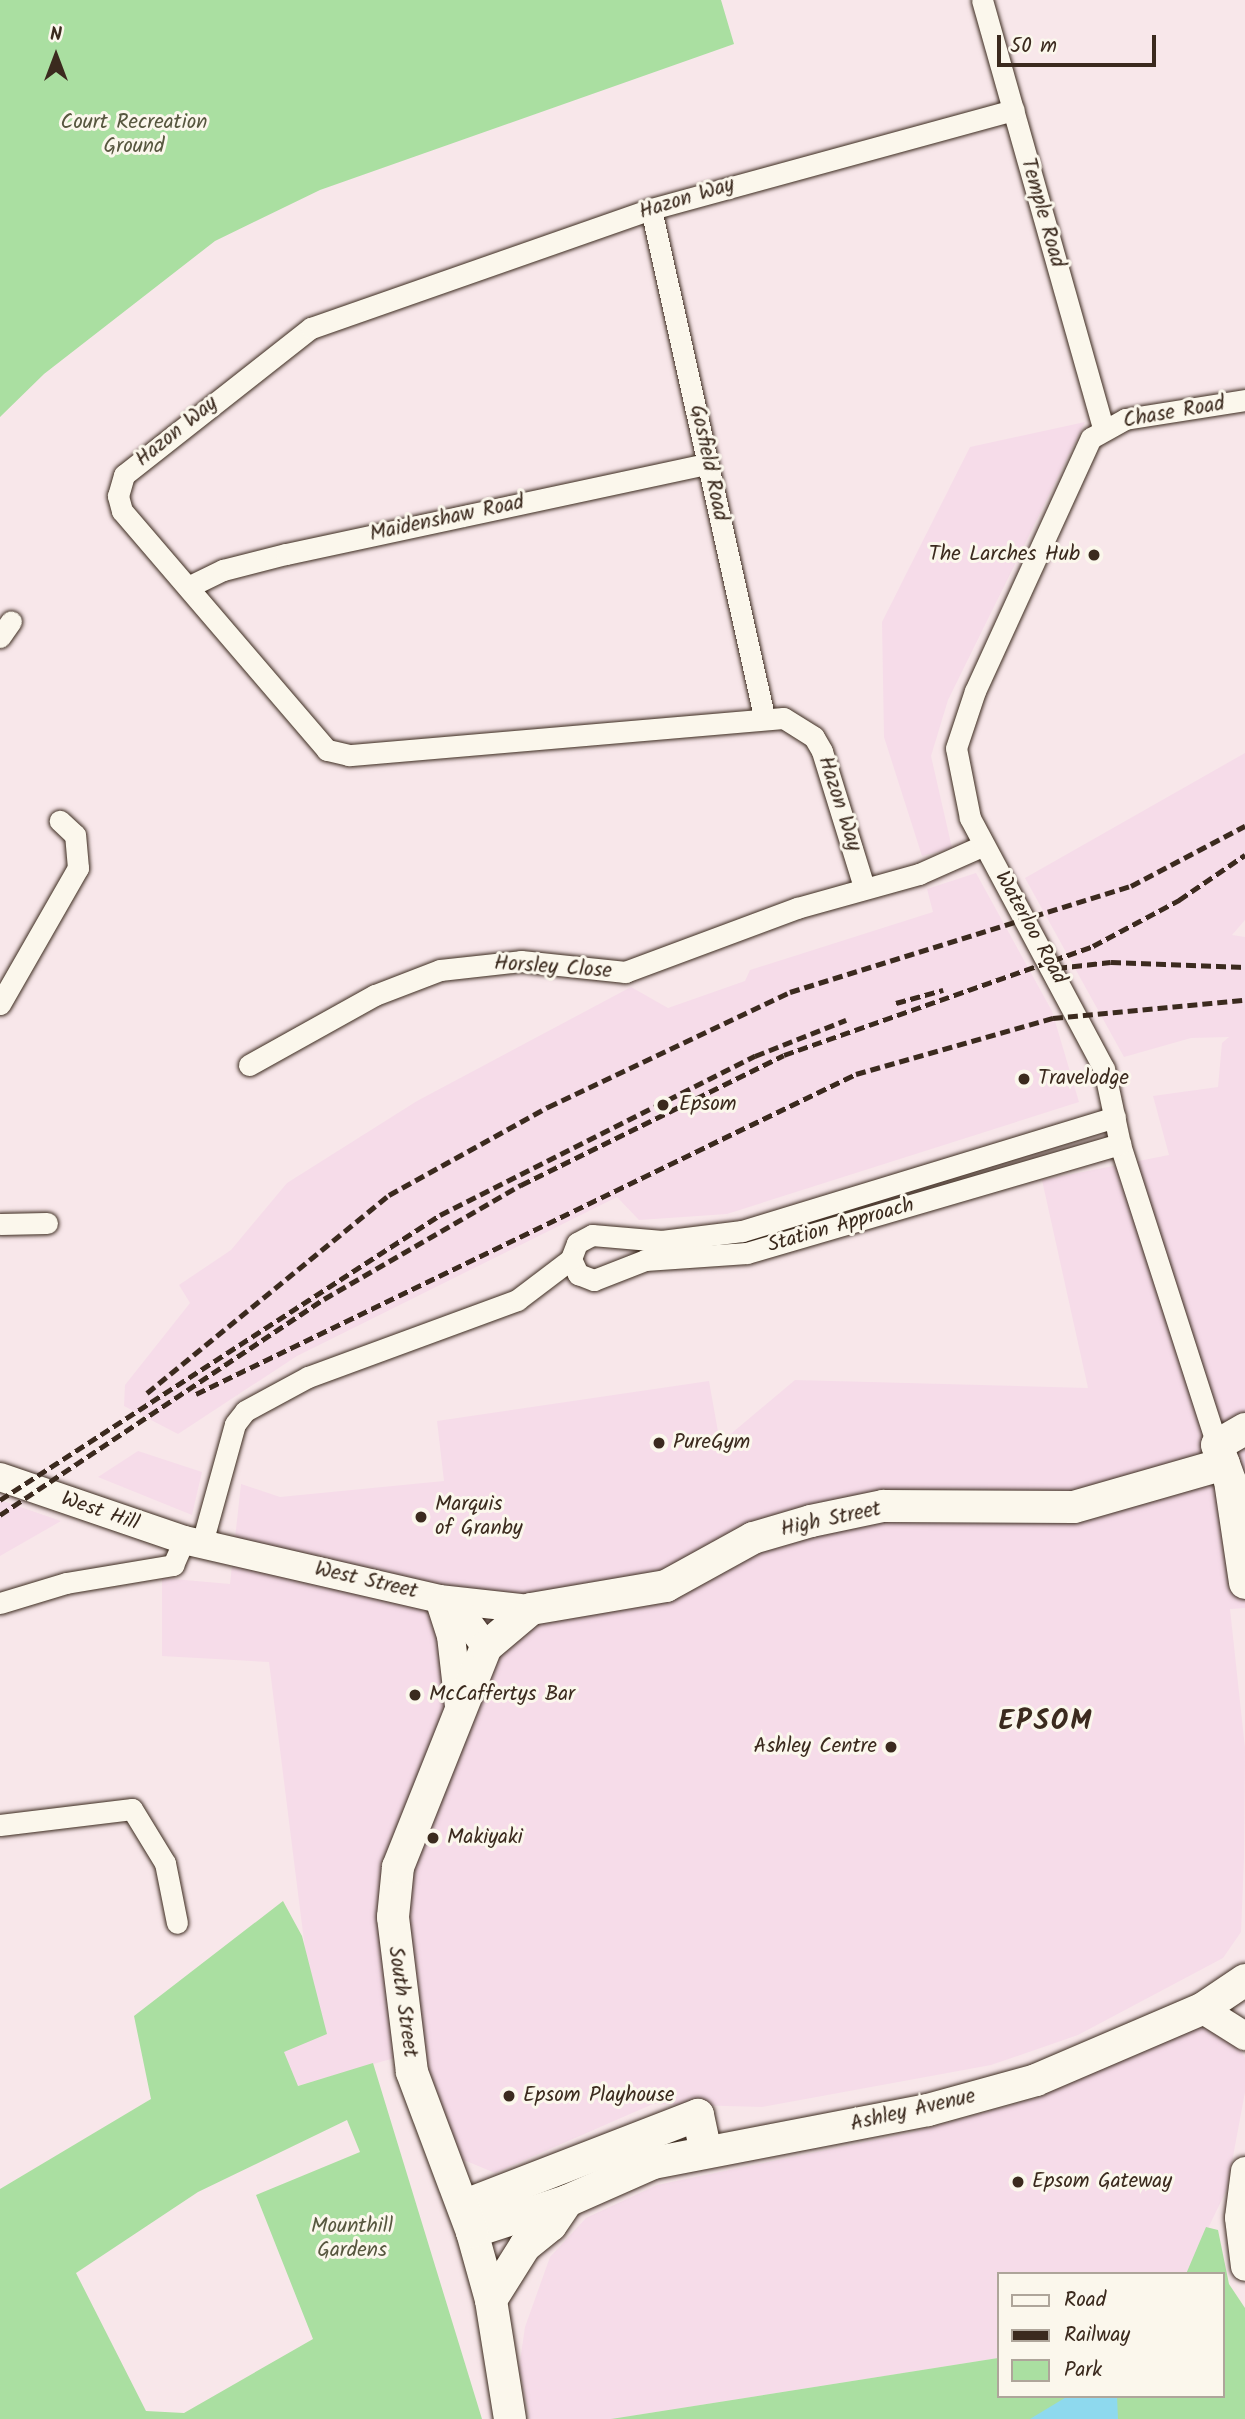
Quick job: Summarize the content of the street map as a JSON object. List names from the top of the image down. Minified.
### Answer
{"streets":{"highway":["High Street","South Street","Ashley Avenue"],"main road":["West Hill","West Street"],"street":["Hazon Way","Temple Road","Chase Road","Gosfield Road","Maidenshaw Road","Waterloo Road","Horsley Close","Station Approach"]},"crossings":[["Hazon Way","Temple Road"],["Hazon Way","Gosfield Road"],["Hazon Way","Maidenshaw Road"],["Hazon Way","Horsley Close"],["Temple Road","Chase Road"],["Temple Road","Waterloo Road"],["Chase Road","Waterloo Road"],["Gosfield Road","Maidenshaw Road"],["Waterloo Road","Horsley Close"],["Waterloo Road","Station Approach"],["Waterloo Road","High Street"],["Station Approach","West Hill"],["Station Approach","West Street"],["West Hill","West Street"],["High Street","West Street"],["High Street","South Street"],["West Street","South Street"],["South Street","Ashley Avenue"]],"districts":["EPSOM"],"parks":["Court Recreation Ground","Mounthill Gardens"],"places":["The Larches Hub","Travelodge","Epsom","PureGym","Marquis of Granby","McCaffertys Bar","Ashley Centre","Makiyaki","Epsom Playhouse","Epsom Gateway"],"legend":["Road","Railway","Park"],"scale_bar":"50 m","north":"top"}
